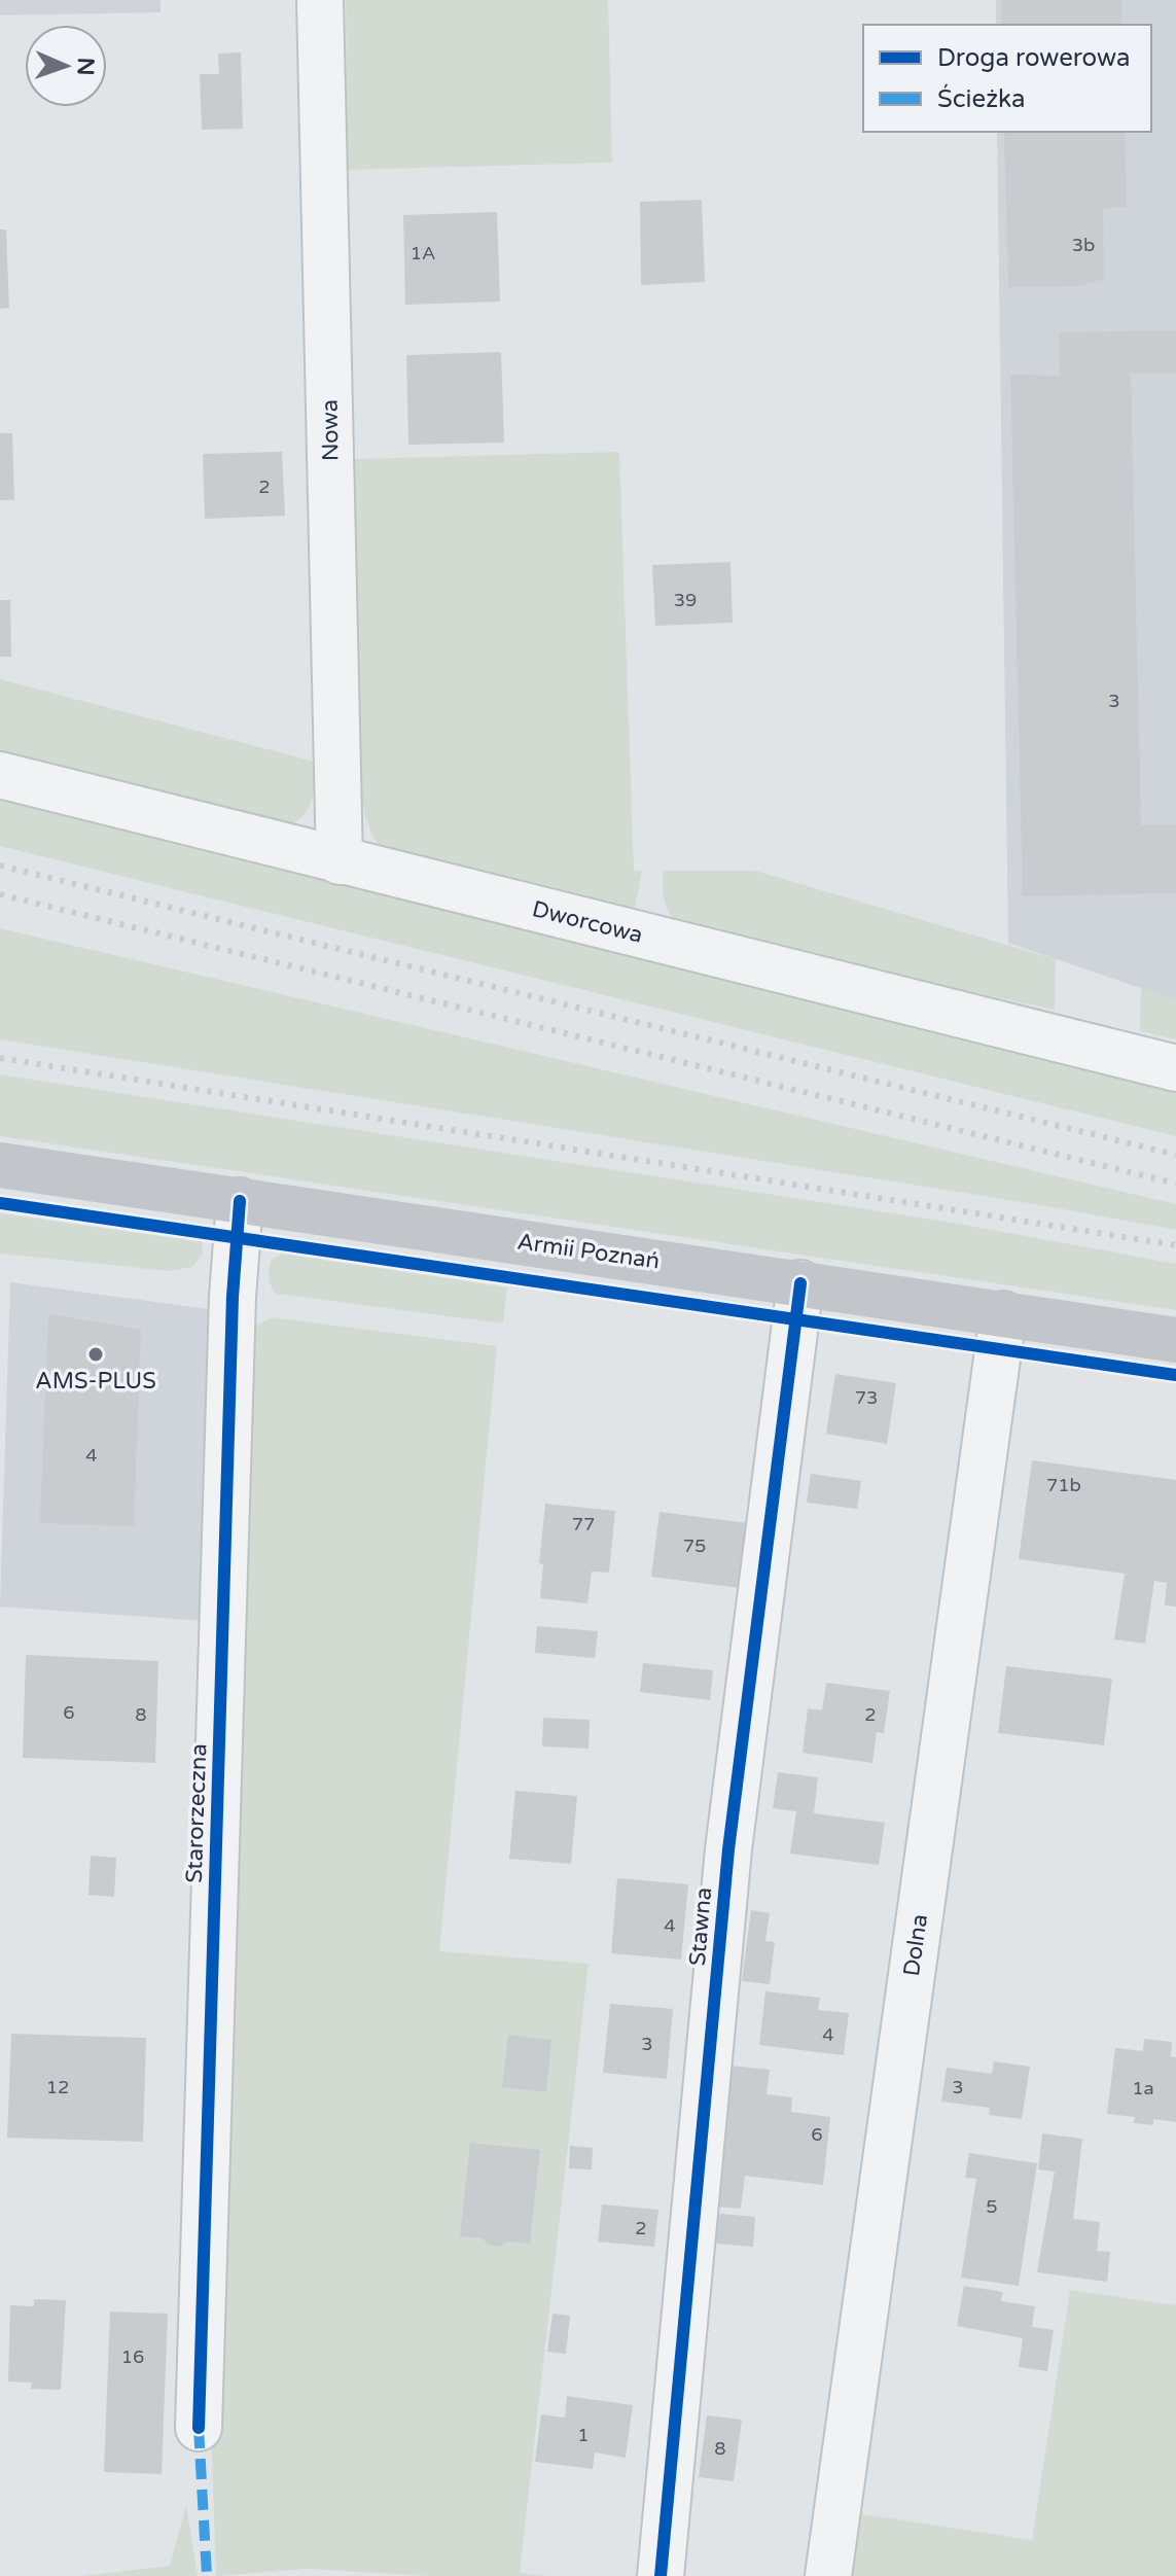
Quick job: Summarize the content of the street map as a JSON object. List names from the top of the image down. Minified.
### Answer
{"streets":{"main road":["Armii Poznań"],"street":["Nowa","Dworcowa","Starorzeczna","Stawna","Dolna"]},"crossings":[["Nowa","Dworcowa"],["Armii Poznań","Starorzeczna"],["Armii Poznań","Stawna"],["Armii Poznań","Dolna"]],"places":["AMS-PLUS"],"house_numbers":["3b","1A","2","39","3","73","4","71b","77","75","6","8","2","4","4","3","12","3","1a","6","5","2","16","1","8"],"legend":["Droga rowerowa","Ścieżka"],"north":"right"}
